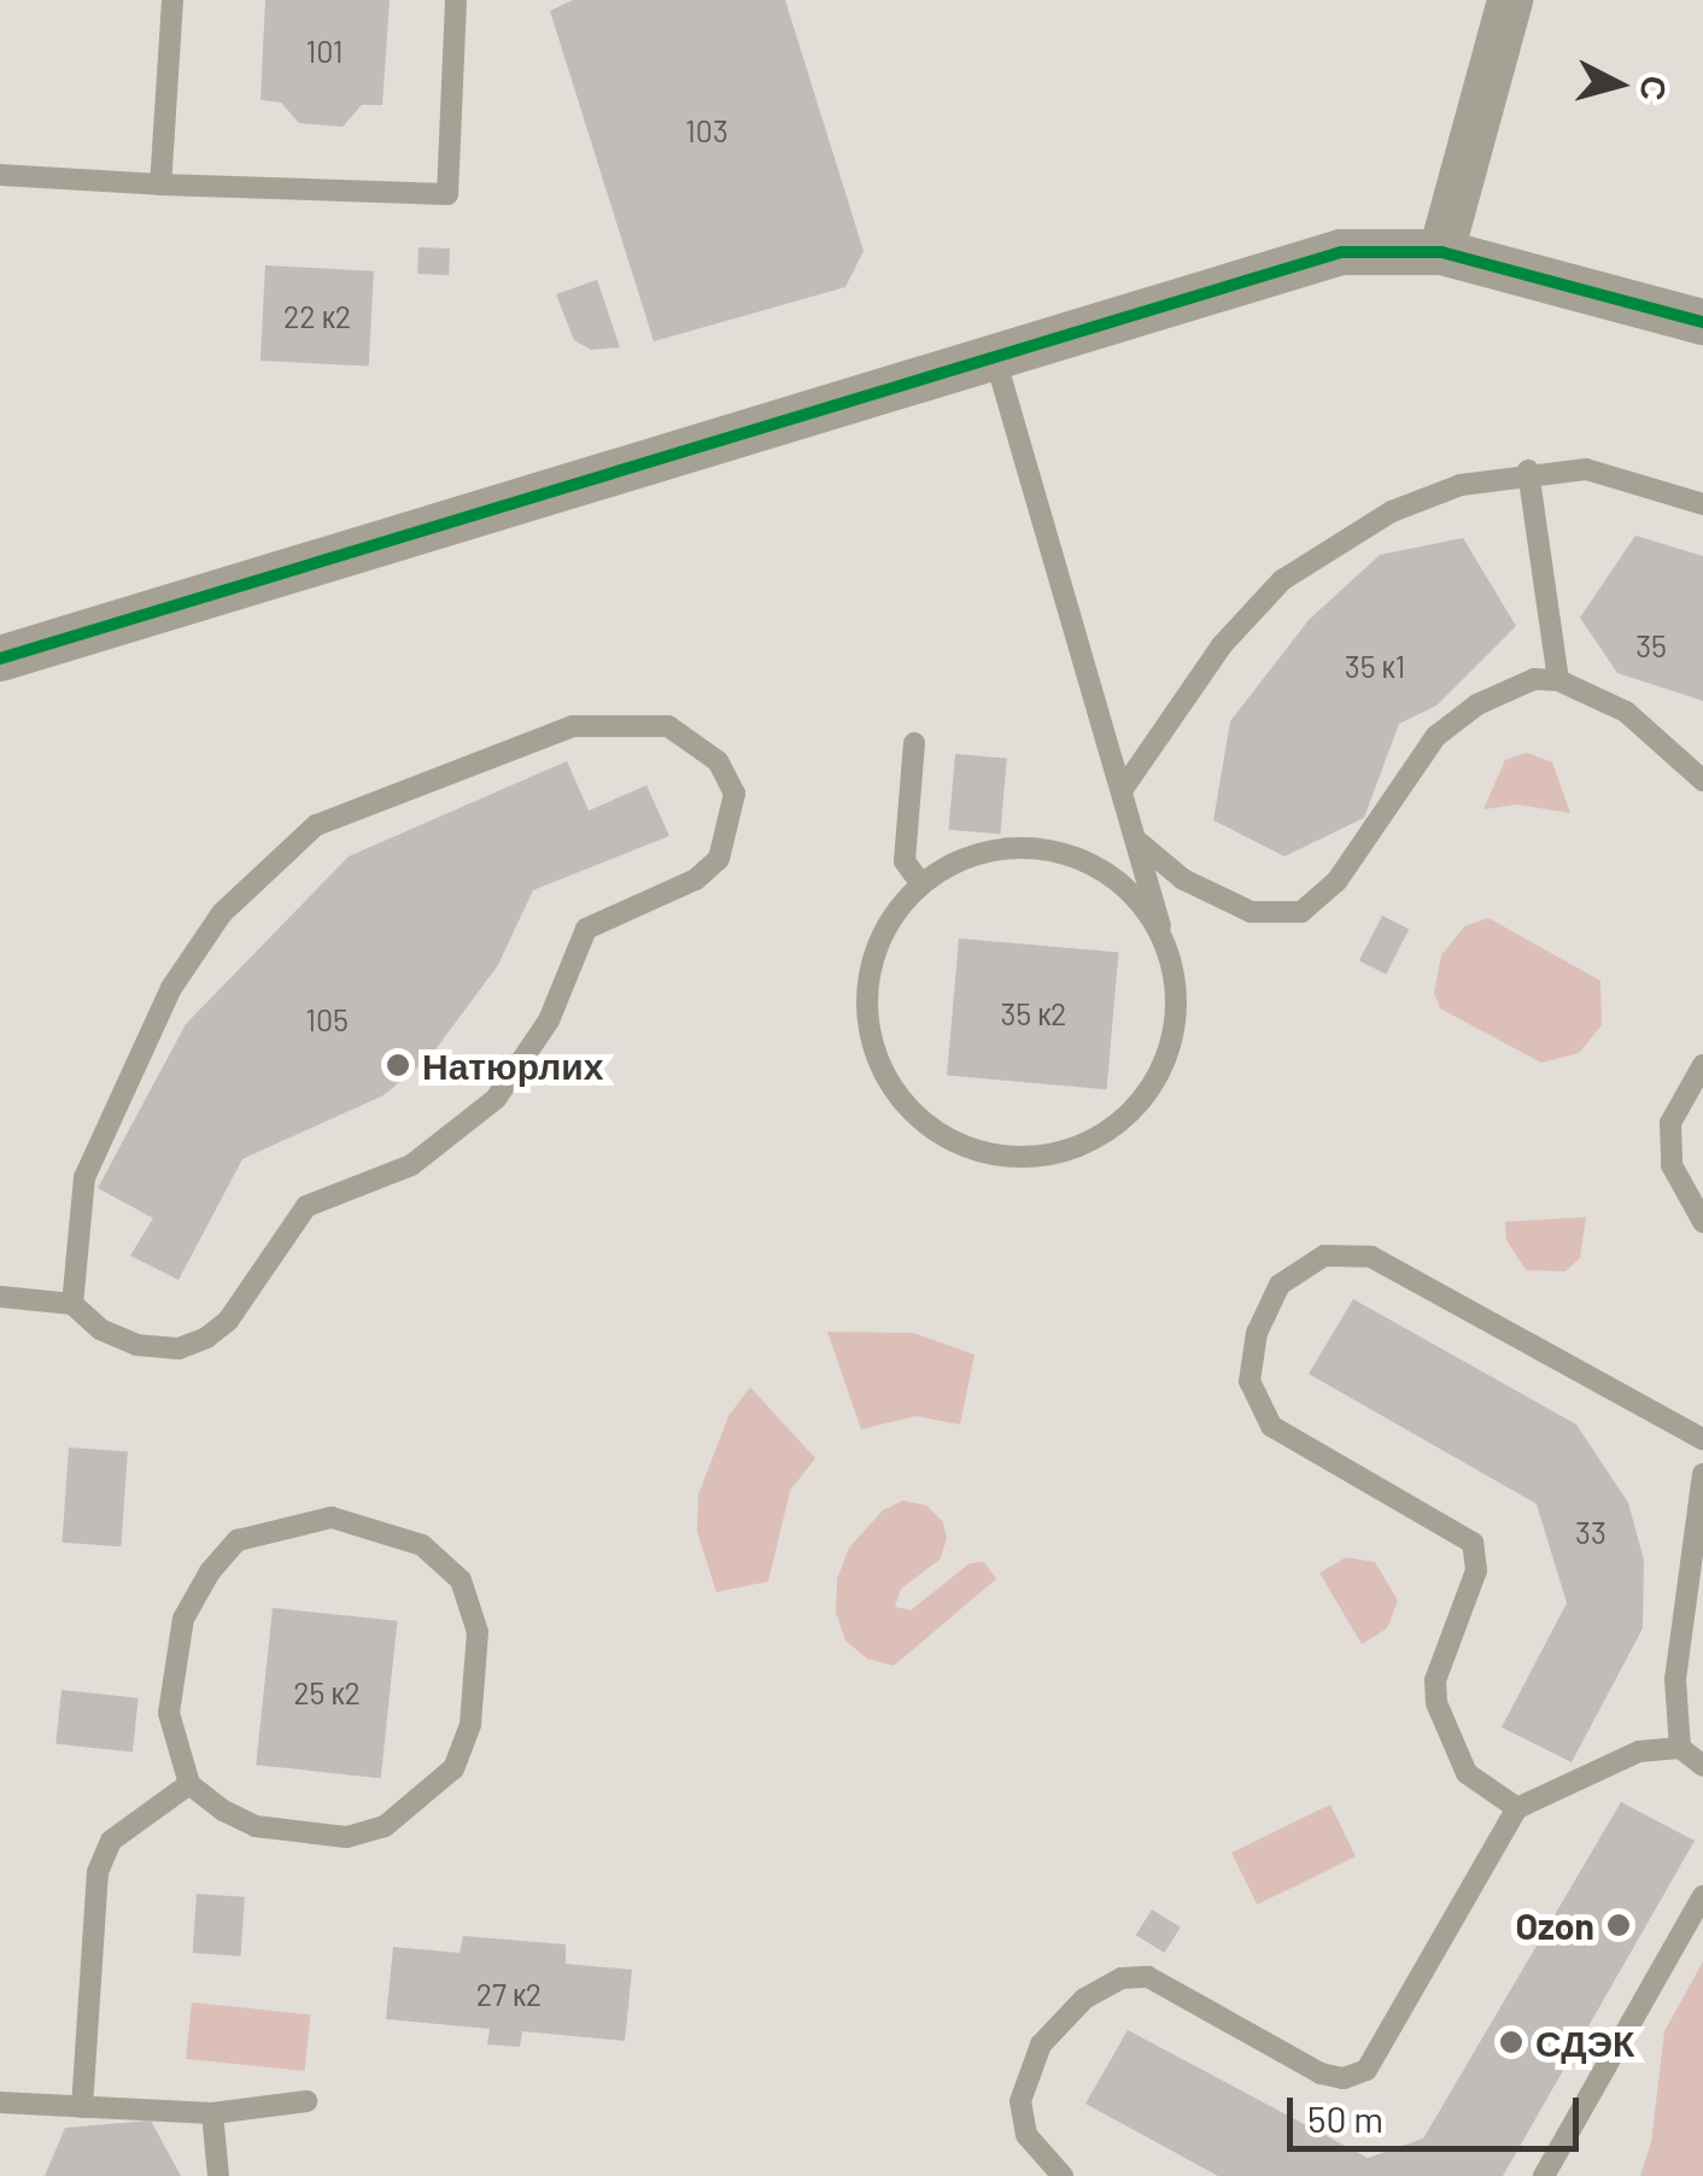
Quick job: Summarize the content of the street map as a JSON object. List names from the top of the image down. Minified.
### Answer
{"places":["Натюрлих","Ozon","СДЭК"],"house_numbers":["101","103","22 к2","35","35 к1","35 к2","105","33","25 к2","27 к2"],"scale_bar":"50 m","north":"right"}
